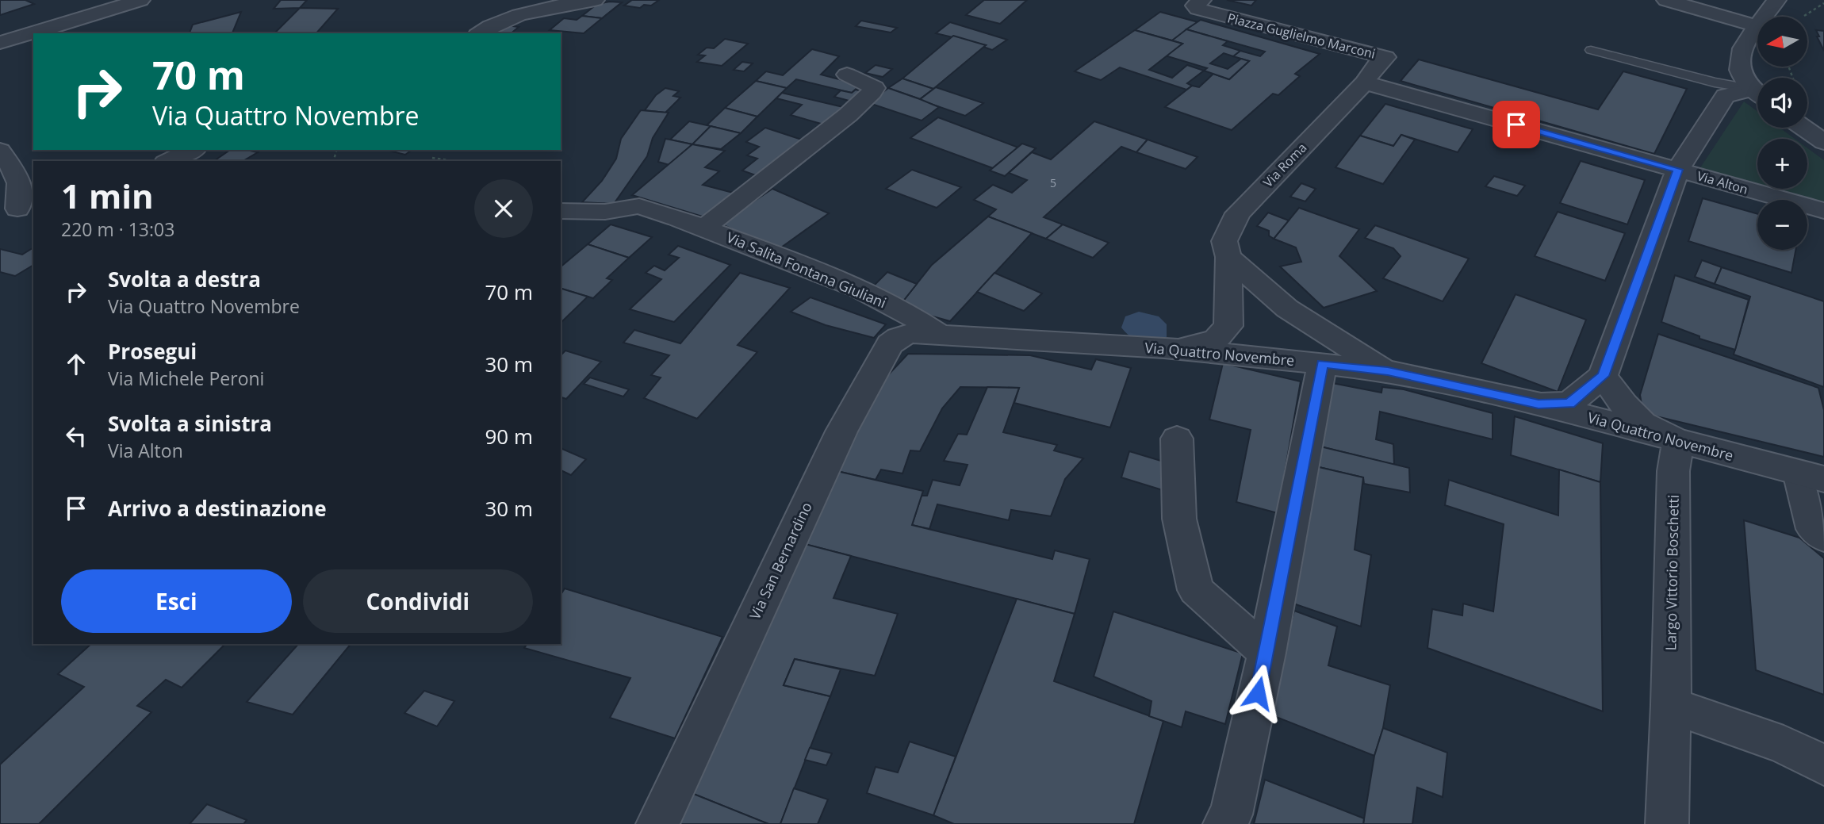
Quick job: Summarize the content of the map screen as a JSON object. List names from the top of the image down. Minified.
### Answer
{"streets":{"street":["Piazza Guglielmo Marconi","Via Roma","Via Alton","Via Salita Fontana Giuliani","Via Quattro Novembre","Via San Bernardino","Largo Vittorio Boschetti"]},"crossings":[["Piazza Guglielmo Marconi","Via Roma"],["Piazza Guglielmo Marconi","Via Alton"],["Via Roma","Via Alton"],["Via Roma","Via Quattro Novembre"],["Via Salita Fontana Giuliani","Via Quattro Novembre"],["Via Salita Fontana Giuliani","Via San Bernardino"],["Via Quattro Novembre","Via San Bernardino"],["Via Quattro Novembre","Largo Vittorio Boschetti"]],"house_numbers":["5"],"north":"left","page":{"map_buttons":["+","−"],"turn":["70 m","Via Quattro Novembre"],"heading":["1 min","220 m · 13:03"],"list":[{"name":"Svolta a destra","note":"Via Quattro Novembre","value":"70 m"},{"name":"Prosegui","note":"Via Michele Peroni","value":"30 m"},{"name":"Svolta a sinistra","note":"Via Alton","value":"90 m"},{"name":"Arrivo a destinazione","value":"30 m"}],"buttons":["Esci","Condividi"]}}
